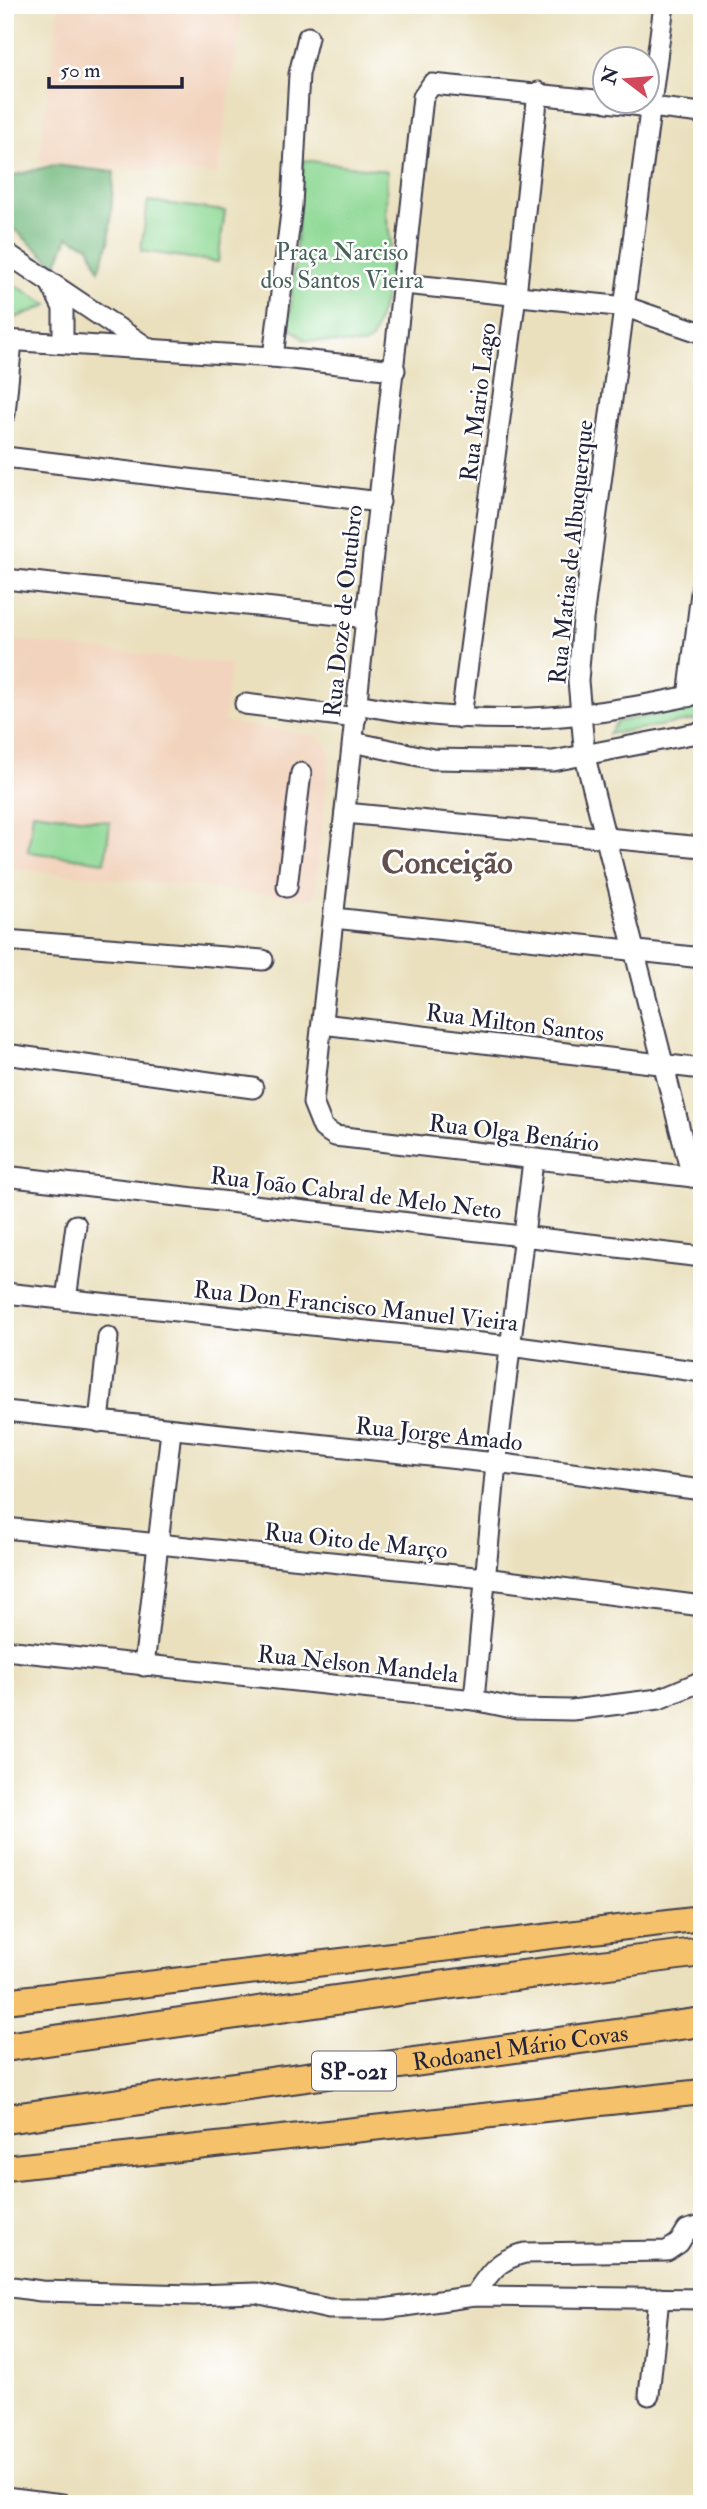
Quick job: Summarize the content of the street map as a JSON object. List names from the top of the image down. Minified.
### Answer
{"streets":{"highway":["Rodoanel Mário Covas","SP-021"],"street":["Rua Mario Lago","Rua Matias de Albuquerque","Rua Doze de Outubro","Rua Milton Santos","Rua Olga Benário","Rua João Cabral de Melo Neto","Rua Don Francisco Manuel Vieira","Rua Jorge Amado","Rua Oito de Março","Rua Nelson Mandela"]},"crossings":[["Rua Mario Lago","Rua Doze de Outubro"],["Rua Matias de Albuquerque","Rua Milton Santos"],["Rua Matias de Albuquerque","Rua Olga Benário"],["Rua Doze de Outubro","Rua Milton Santos"],["Rua Doze de Outubro","Rua Olga Benário"]],"districts":["Conceição"],"parks":["Praça Narciso dos Santos Vieira"],"scale_bar":"50 m","north":"left"}
